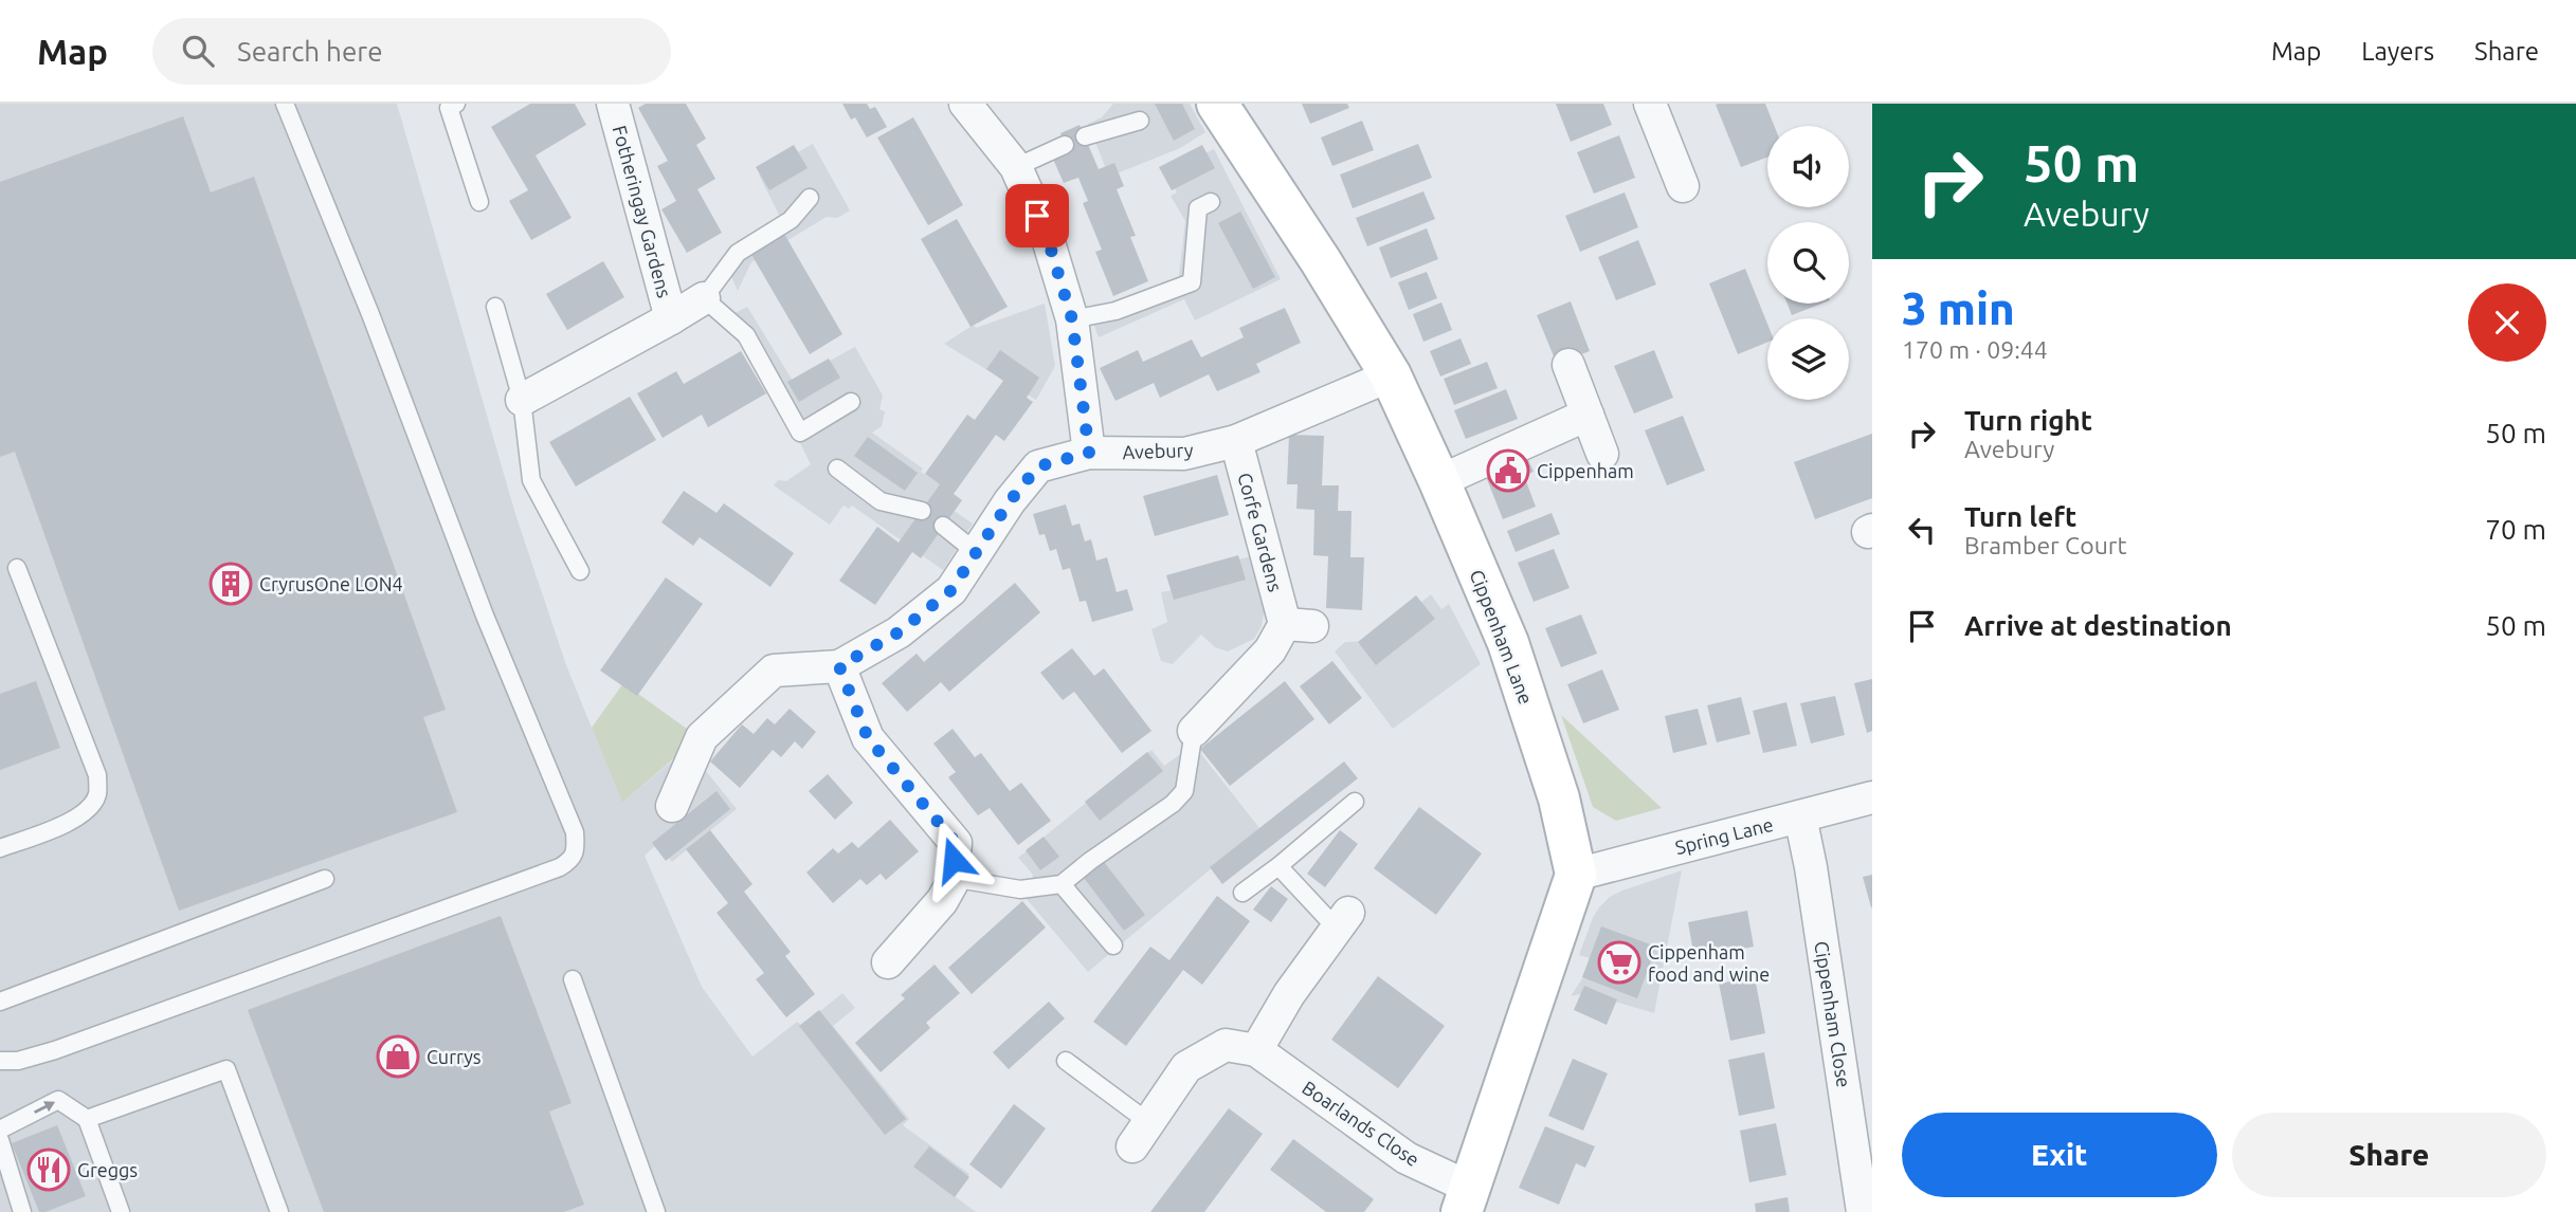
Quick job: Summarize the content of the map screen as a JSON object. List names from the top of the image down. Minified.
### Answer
{"streets":{"street":["Fotheringay Gardens","Avebury","Corfe Gardens","Cippenham Lane","Spring Lane","Cippenham Close","Boarlands Close"]},"crossings":[["Avebury","Corfe Gardens"],["Avebury","Cippenham Lane"],["Cippenham Lane","Spring Lane"],["Spring Lane","Cippenham Close"]],"places":{"public building":["Cippenham"],"building":["CryrusOne LON4"],"supermarket":["Cippenham food and wine"],"shop":["Currys"],"restaurant":["Greggs"]},"page":{"header":"Map","search":"Search here","nav":["Map","Layers","Share"],"turn":["50 m","Avebury"],"heading":["3 min","170 m · 09:44"],"list":[{"name":"Turn right","note":"Avebury","value":"50 m"},{"name":"Turn left","note":"Bramber Court","value":"70 m"},{"name":"Arrive at destination","value":"50 m"}],"buttons":["Exit","Share"]}}
